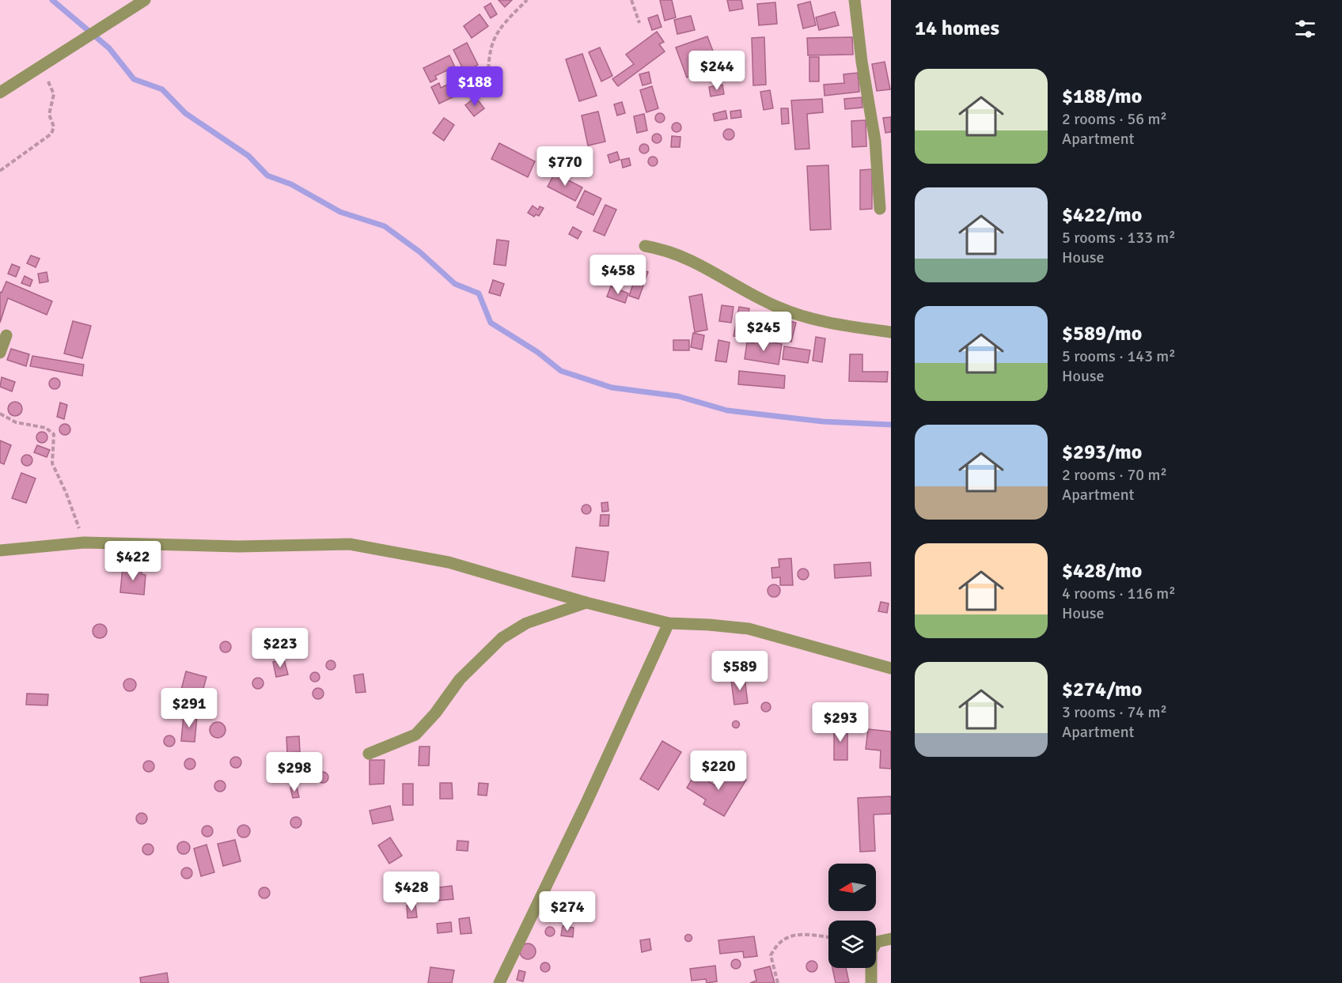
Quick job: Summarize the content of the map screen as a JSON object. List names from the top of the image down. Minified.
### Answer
{"north":"left","page":{"heading":"14 homes","price":["$244","$188","$770","$458","$245","$422","$223","$589","$291","$293","$220","$298","$428","$274"],"list":[{"name":"$188/mo","note":"2 rooms · 56 m² · Apartment"},{"name":"$422/mo","note":"5 rooms · 133 m² · House"},{"name":"$589/mo","note":"5 rooms · 143 m² · House"},{"name":"$293/mo","note":"2 rooms · 70 m² · Apartment"},{"name":"$428/mo","note":"4 rooms · 116 m² · House"},{"name":"$274/mo","note":"3 rooms · 74 m² · Apartment"}]}}
